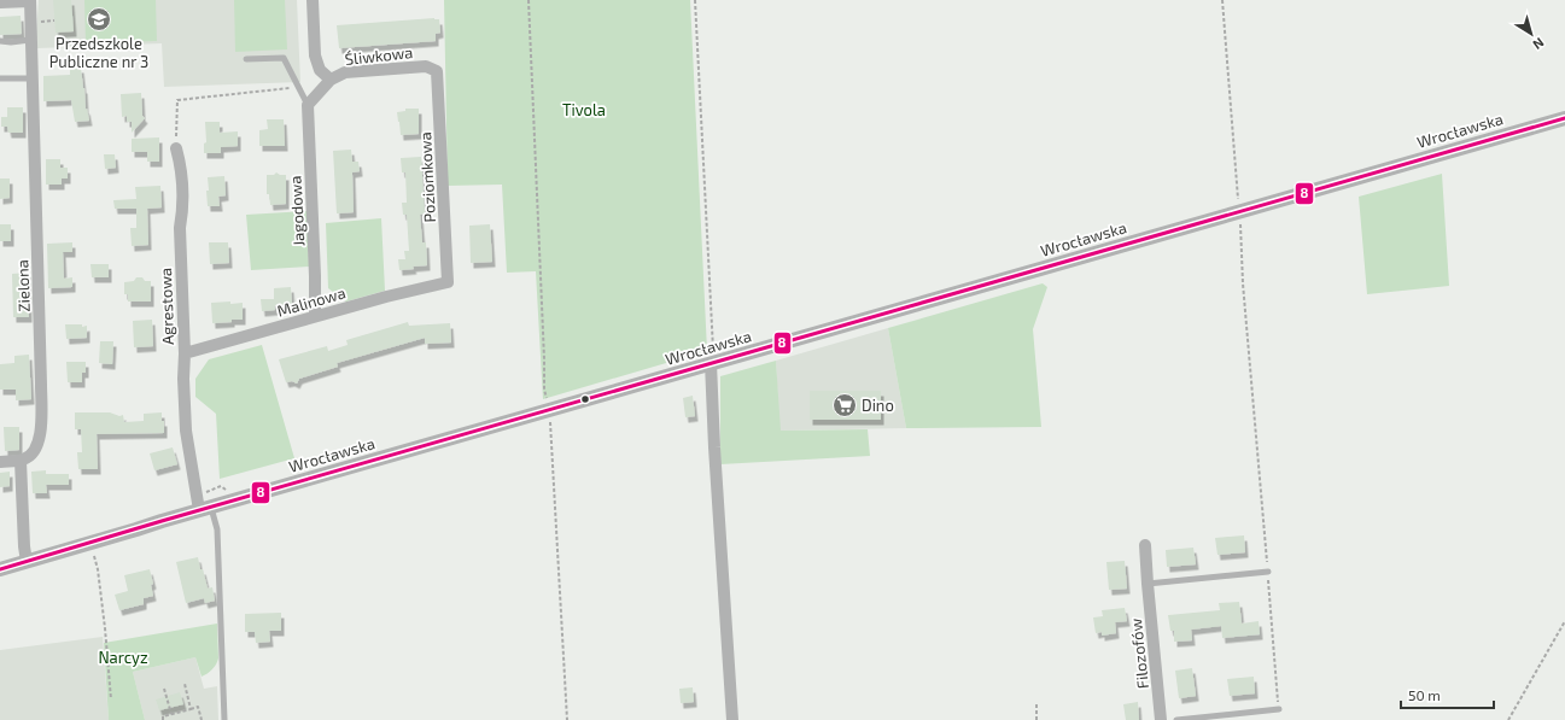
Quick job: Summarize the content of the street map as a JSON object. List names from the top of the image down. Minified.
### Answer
{"streets":{"street":["Śliwkowa","Wrocławska","Poziomkowa","Jagodowa","Zielona","Malinowa","Agrestowa","Filozofów"]},"crossings":[["Śliwkowa","Poziomkowa"],["Śliwkowa","Jagodowa"],["Wrocławska","Agrestowa"],["Poziomkowa","Malinowa"],["Jagodowa","Malinowa"],["Malinowa","Agrestowa"]],"parks":["Tivola","Narcyz"],"places":{"school or university":["Przedszkole Publiczne nr 3"],"supermarket":["Dino"]},"lines":["transit line 8"],"scale_bar":"50 m","north":"bottom right"}
